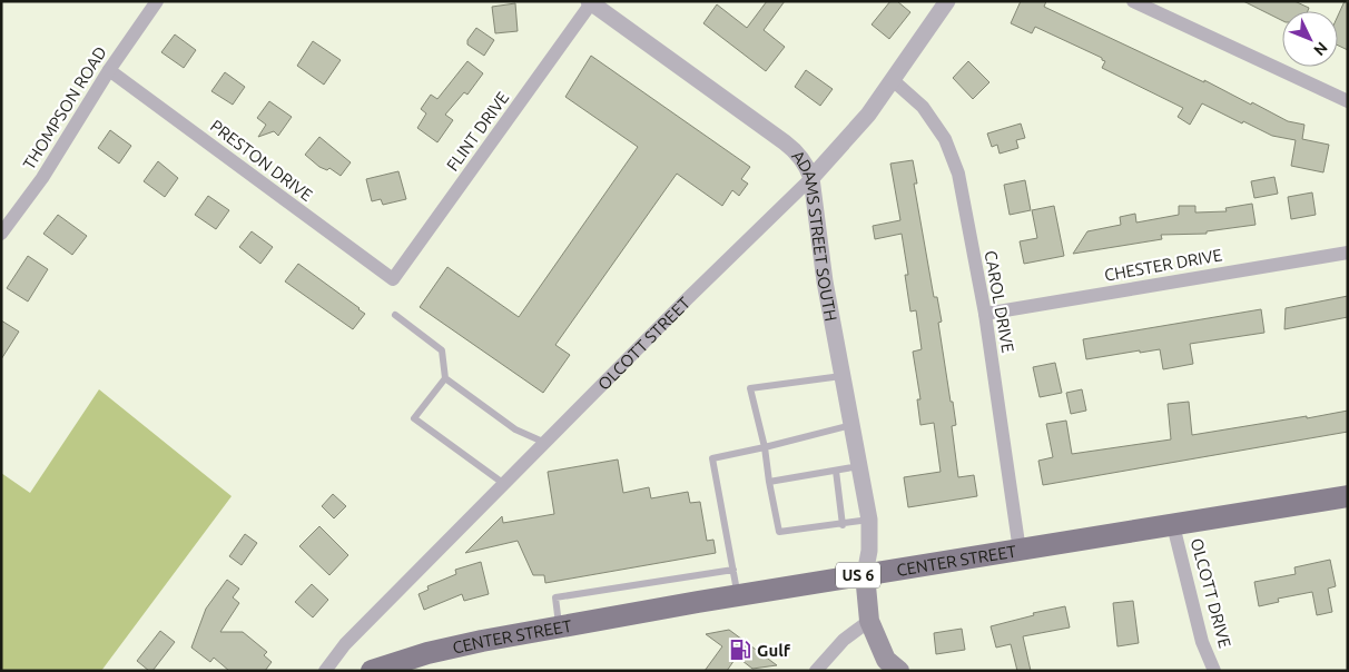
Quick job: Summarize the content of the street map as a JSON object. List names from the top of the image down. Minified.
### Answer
{"streets":{"main road":["CENTER STREET","US 6"],"street":["THOMPSON ROAD","FLINT DRIVE","PRESTON DRIVE","ADAMS STREET SOUTH","CHESTER DRIVE","CAROL DRIVE","OLCOTT STREET","OLCOTT DRIVE"]},"crossings":[["THOMPSON ROAD","PRESTON DRIVE"],["FLINT DRIVE","PRESTON DRIVE"],["FLINT DRIVE","ADAMS STREET SOUTH"],["ADAMS STREET SOUTH","OLCOTT STREET"],["ADAMS STREET SOUTH","CENTER STREET"],["CHESTER DRIVE","CAROL DRIVE"],["CAROL DRIVE","OLCOTT STREET"],["CAROL DRIVE","CENTER STREET"],["CENTER STREET","OLCOTT DRIVE"]],"places":{"fuel station":["Gulf"]},"north":"bottom right"}
